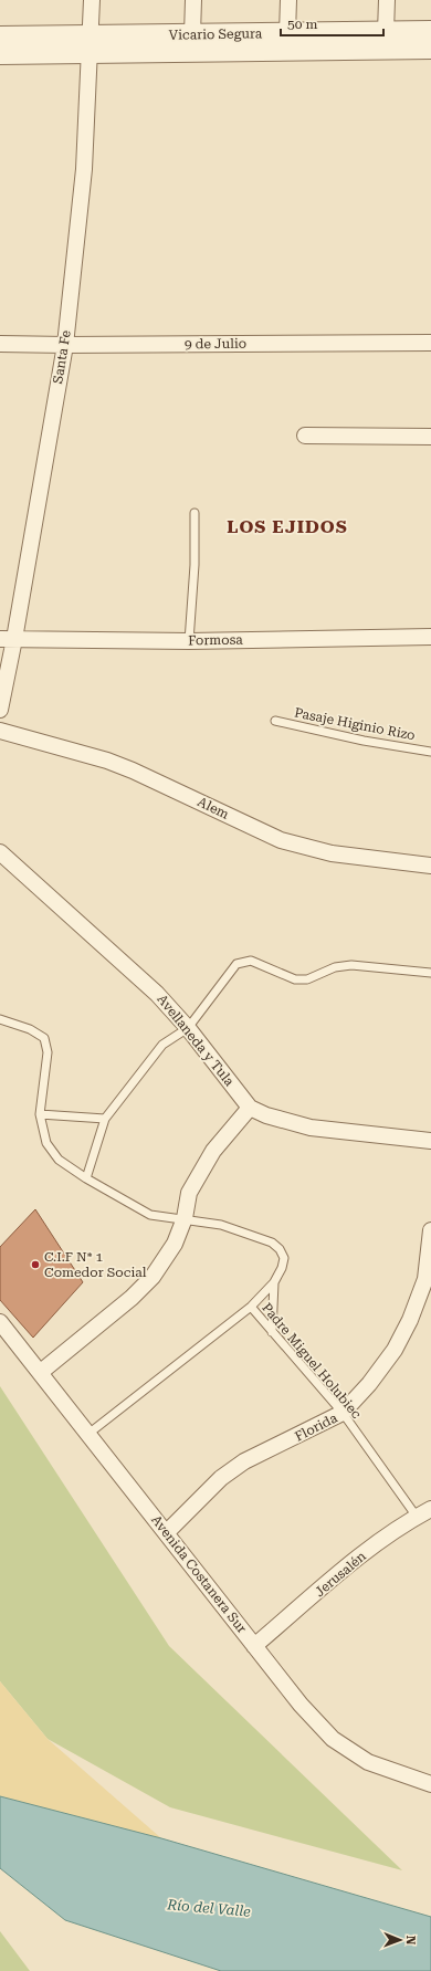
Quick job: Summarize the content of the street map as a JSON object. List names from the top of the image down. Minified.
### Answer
{"streets":{"street":["Vicario Segura","9 de Julio","Santa Fe","Formosa","Alem","Avellaneda y Tula","Florida","Avenida Costanera Sur","Jerusalén"],"lane":["Pasaje Higinio Rizo","Padre Miguel Holubiec"]},"crossings":[["Vicario Segura","Santa Fe"],["9 de Julio","Santa Fe"],["Santa Fe","Formosa"],["Padre Miguel Holubiec","Florida"],["Padre Miguel Holubiec","Jerusalén"],["Florida","Avenida Costanera Sur"],["Avenida Costanera Sur","Jerusalén"]],"districts":["LOS EJIDOS"],"water":["Río del Valle"],"places":["C.I.F N* 1 Comedor Social"],"scale_bar":"50 m","north":"right"}
